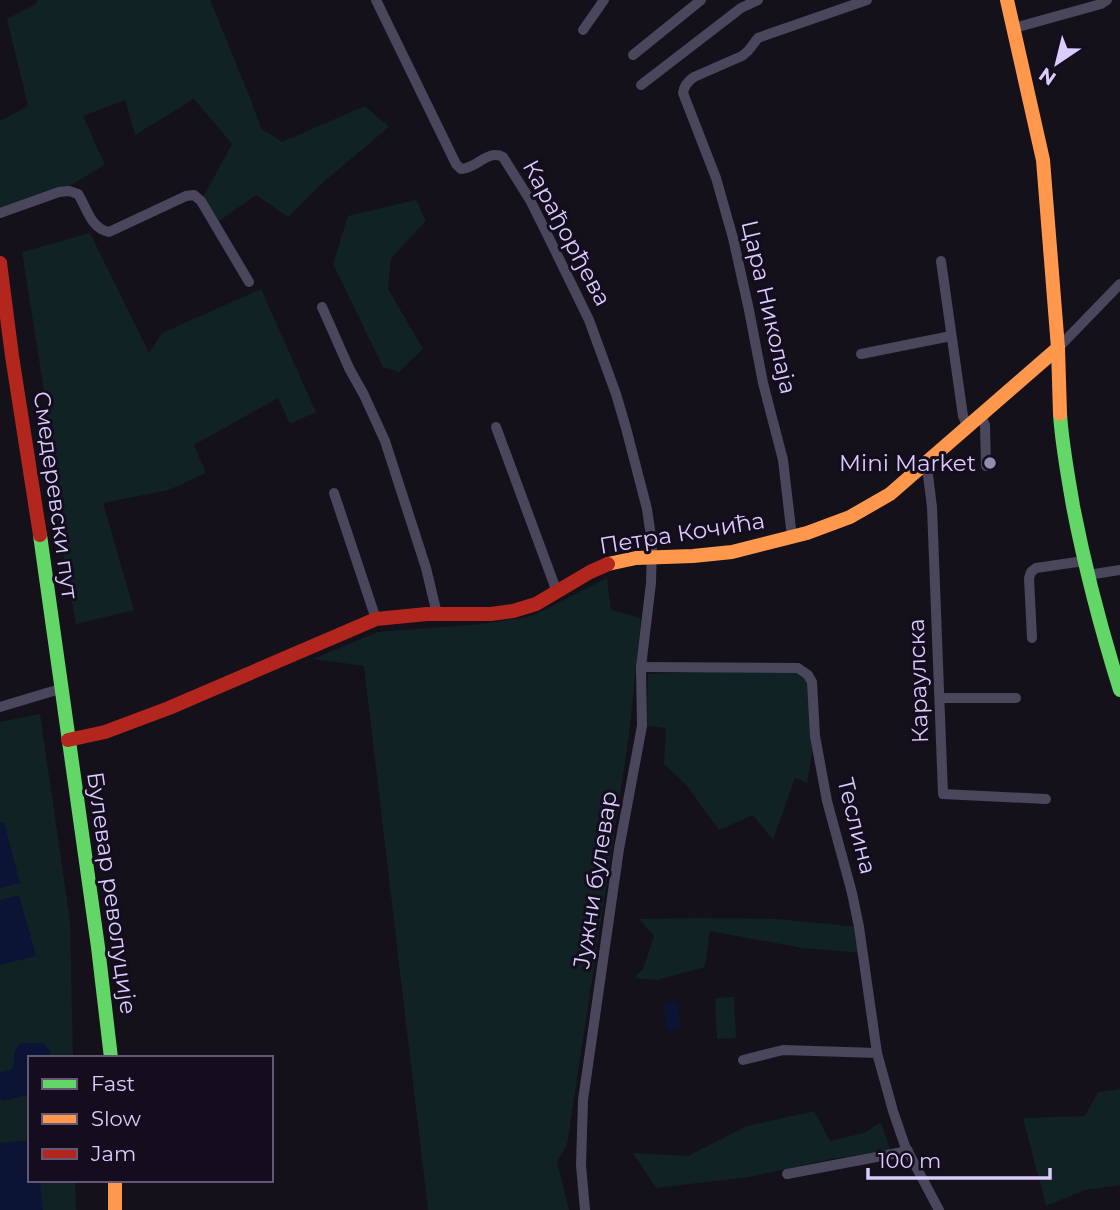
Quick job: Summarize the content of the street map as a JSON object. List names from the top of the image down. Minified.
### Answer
{"streets":{"street":["Карађорђева","Цара Николаја","Смедеревски пут","Петра Кочића","Караулска","Теслина","Јужни булевар","Булевар револуције"]},"crossings":[["Карађорђева","Петра Кочића"],["Карађорђева","Јужни булевар"],["Цара Николаја","Петра Кочића"],["Смедеревски пут","Петра Кочића"],["Смедеревски пут","Булевар револуције"],["Петра Кочића","Караулска"],["Петра Кочића","Јужни булевар"],["Петра Кочића","Булевар револуције"],["Теслина","Јужни булевар"]],"places":["Mini Market"],"legend":["Fast","Slow","Jam"],"scale_bar":"100 m","north":"bottom left"}
